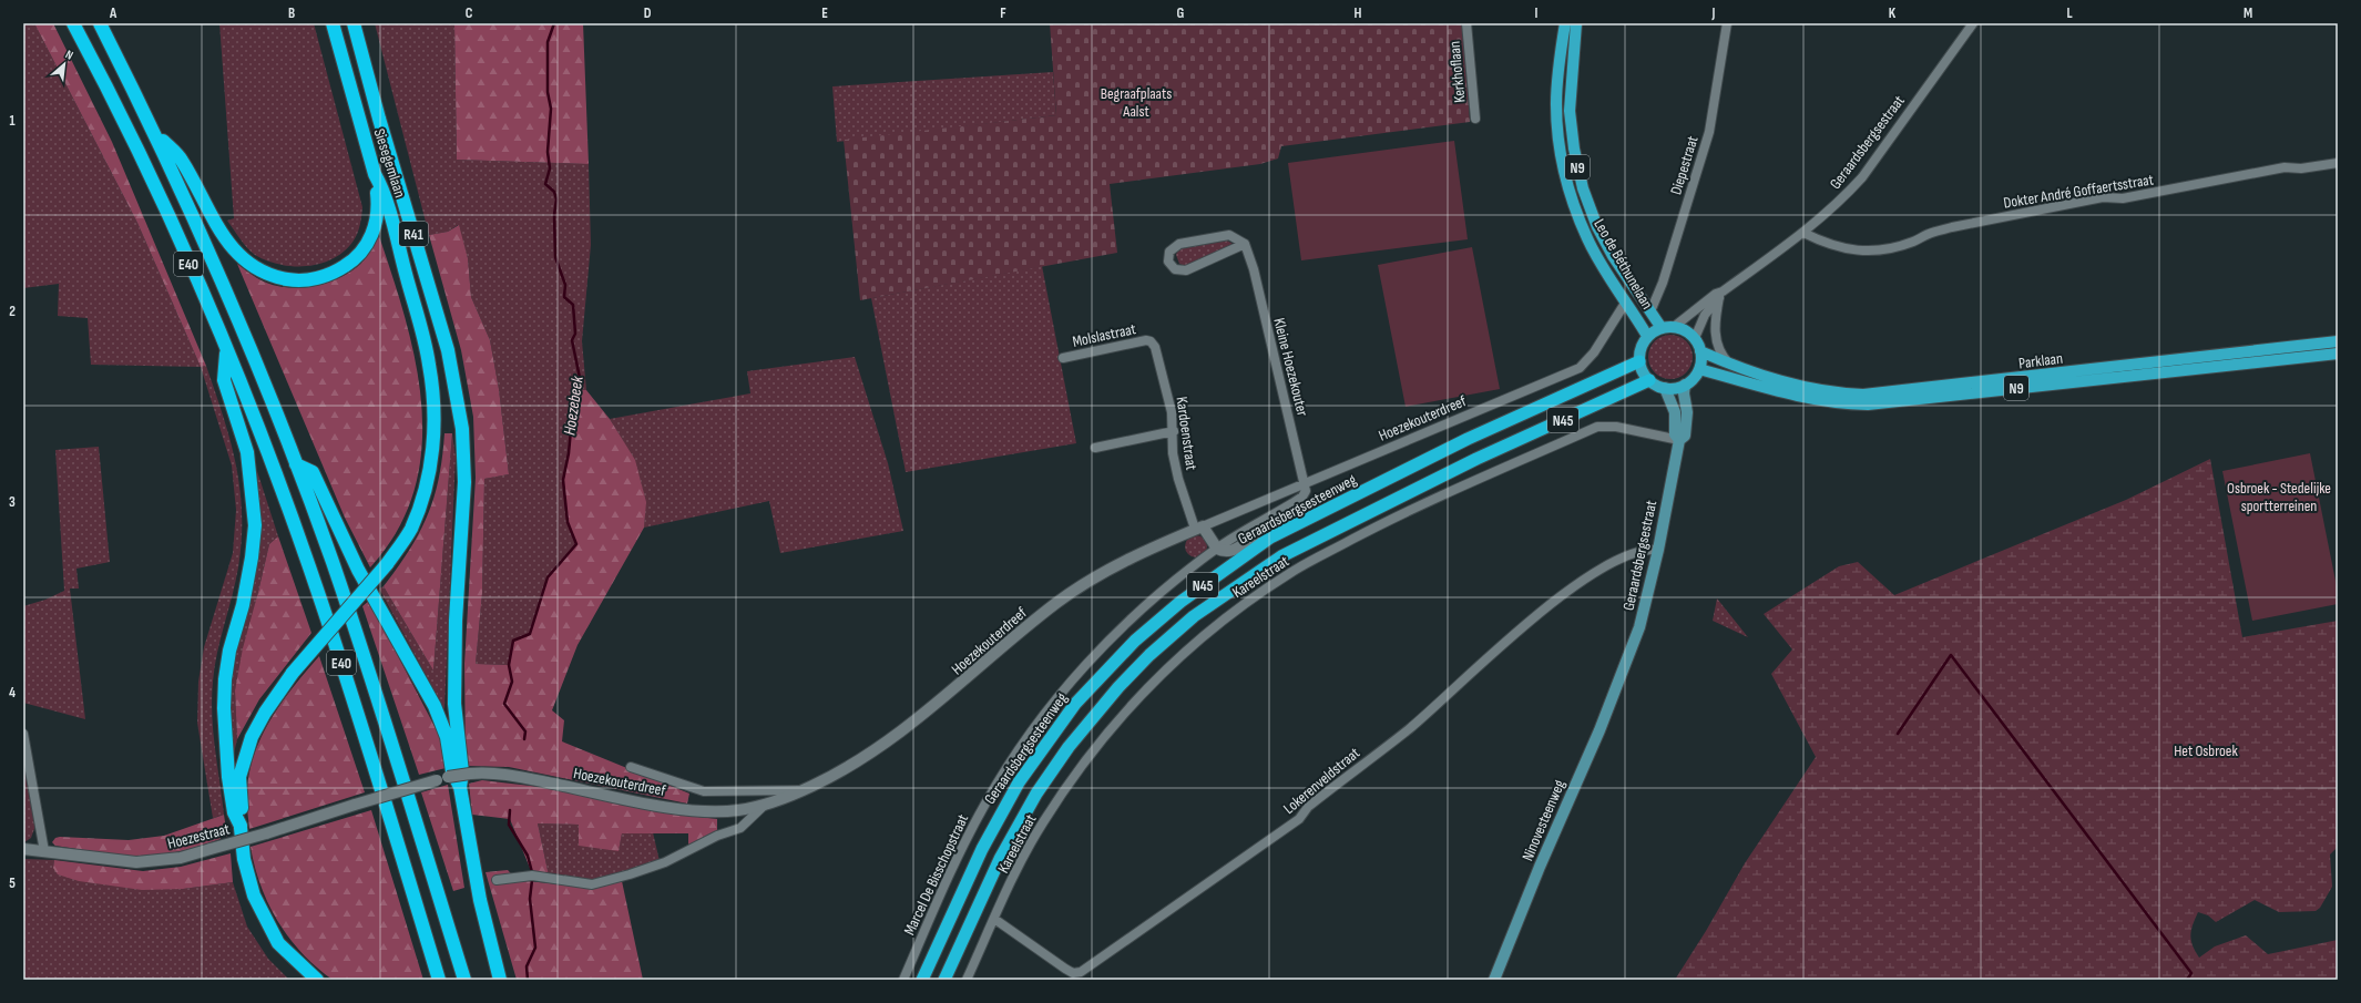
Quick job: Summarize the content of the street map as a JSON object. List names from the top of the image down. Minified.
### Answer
{"streets":{"highway":["Siesegemlaan","R41","E40","N45","Geraardsbergsesteenweg"],"main road":["Geraardsbergsestraat","N9","Leo de Béthunelaan","Parklaan","Ninovesteenweg"],"street":["Kerkhoflaan","Diepestraat","Dokter André Goffaertsstraat","Molslastraat","Kleine Hoezekouter","Hoezekouterdreef","Kardoenstraat","Kareelstraat","Lokerenveldstraat","Hoezestraat","Marcel De Bisschopstraat"]},"crossings":[["Geraardsbergsestraat","Dokter André Goffaertsstraat"],["Geraardsbergsestraat","Leo de Béthunelaan"],["Geraardsbergsestraat","Parklaan"],["Geraardsbergsestraat","N45"],["Geraardsbergsestraat","Geraardsbergsesteenweg"],["Geraardsbergsestraat","Kareelstraat"],["Geraardsbergsestraat","Lokerenveldstraat"],["Geraardsbergsestraat","Ninovesteenweg"],["Diepestraat","Leo de Béthunelaan"],["Leo de Béthunelaan","Parklaan"],["Leo de Béthunelaan","Hoezekouterdreef"],["Leo de Béthunelaan","N45"],["Leo de Béthunelaan","Geraardsbergsesteenweg"],["Molslastraat","Kardoenstraat"],["Parklaan","N45"],["Parklaan","Geraardsbergsesteenweg"],["Kleine Hoezekouter","Hoezekouterdreef"],["Kleine Hoezekouter","Marcel De Bisschopstraat"],["Hoezekouterdreef","Kardoenstraat"],["Hoezekouterdreef","Hoezestraat"],["N45","Geraardsbergsesteenweg"],["Kareelstraat","Lokerenveldstraat"]],"water":["Hoezebeek"],"parks":["Begraafplaats Aalst","Osbroek - Stedelijke sportterreinen","Het Osbroek"],"north":"top right","grid":{"columns":["A","B","C","D","E","F","G","H","I","J","K","L","M"],"rows":["1","2","3","4","5"]}}
